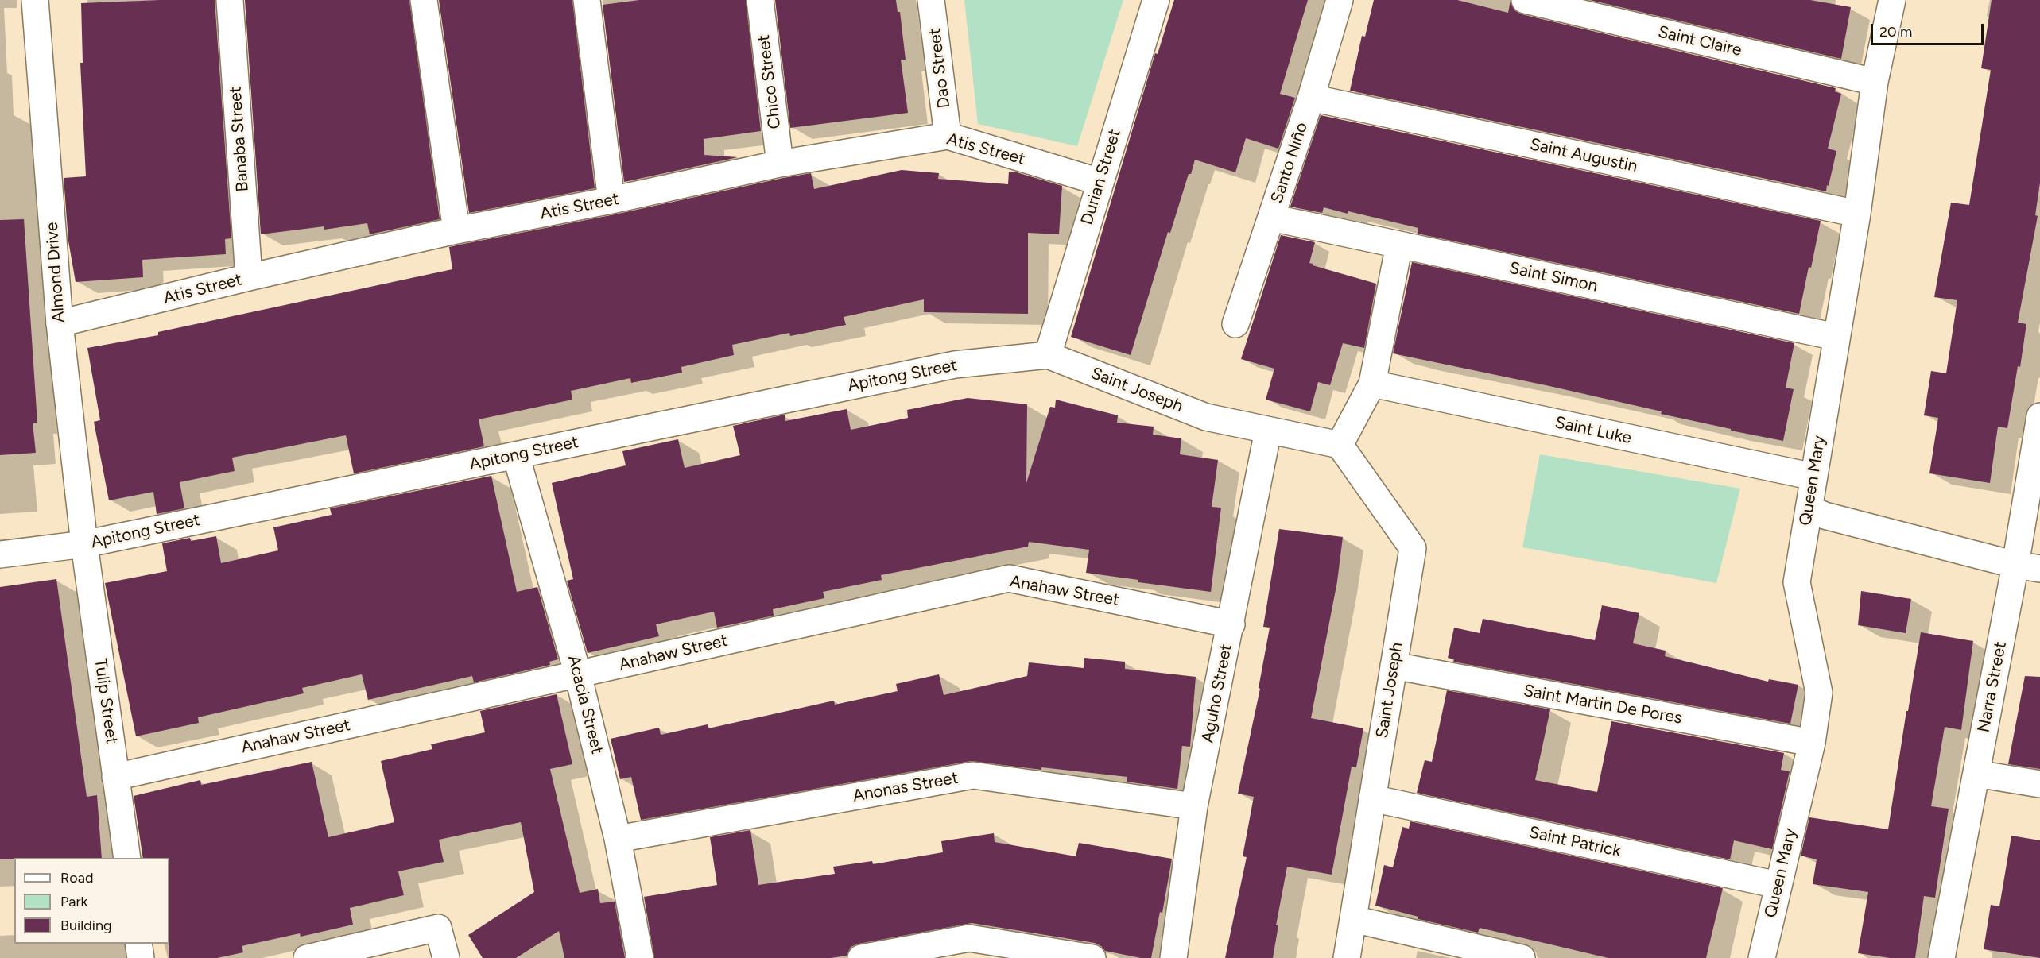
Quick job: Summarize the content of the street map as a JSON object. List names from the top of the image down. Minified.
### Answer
{"streets":{"street":["Saint Claire","Dao Street","Chico Street","Banaba Street","Atis Street","Saint Augustin","Santo Niño","Durian Street","Almond Drive","Saint Simon","Apitong Street","Saint Joseph","Saint Luke","Queen Mary","Anahaw Street","Narra Street","Aguho Street","Tulip Street","Acacia Street","Saint Martin De Pores","Anonas Street","Saint Patrick"]},"crossings":[["Saint Claire","Queen Mary"],["Dao Street","Atis Street"],["Chico Street","Atis Street"],["Banaba Street","Atis Street"],["Atis Street","Durian Street"],["Atis Street","Almond Drive"],["Saint Augustin","Santo Niño"],["Saint Augustin","Queen Mary"],["Santo Niño","Saint Simon"],["Durian Street","Apitong Street"],["Durian Street","Saint Joseph"],["Almond Drive","Apitong Street"],["Almond Drive","Tulip Street"],["Saint Simon","Queen Mary"],["Apitong Street","Saint Joseph"],["Apitong Street","Tulip Street"],["Apitong Street","Acacia Street"],["Saint Joseph","Aguho Street"],["Saint Joseph","Saint Martin De Pores"],["Saint Joseph","Saint Patrick"],["Saint Luke","Queen Mary"],["Queen Mary","Saint Martin De Pores"],["Queen Mary","Saint Patrick"],["Anahaw Street","Aguho Street"],["Anahaw Street","Tulip Street"],["Anahaw Street","Acacia Street"],["Aguho Street","Anonas Street"],["Acacia Street","Anonas Street"]],"legend":["Road","Park","Building"],"scale_bar":"20 m"}
